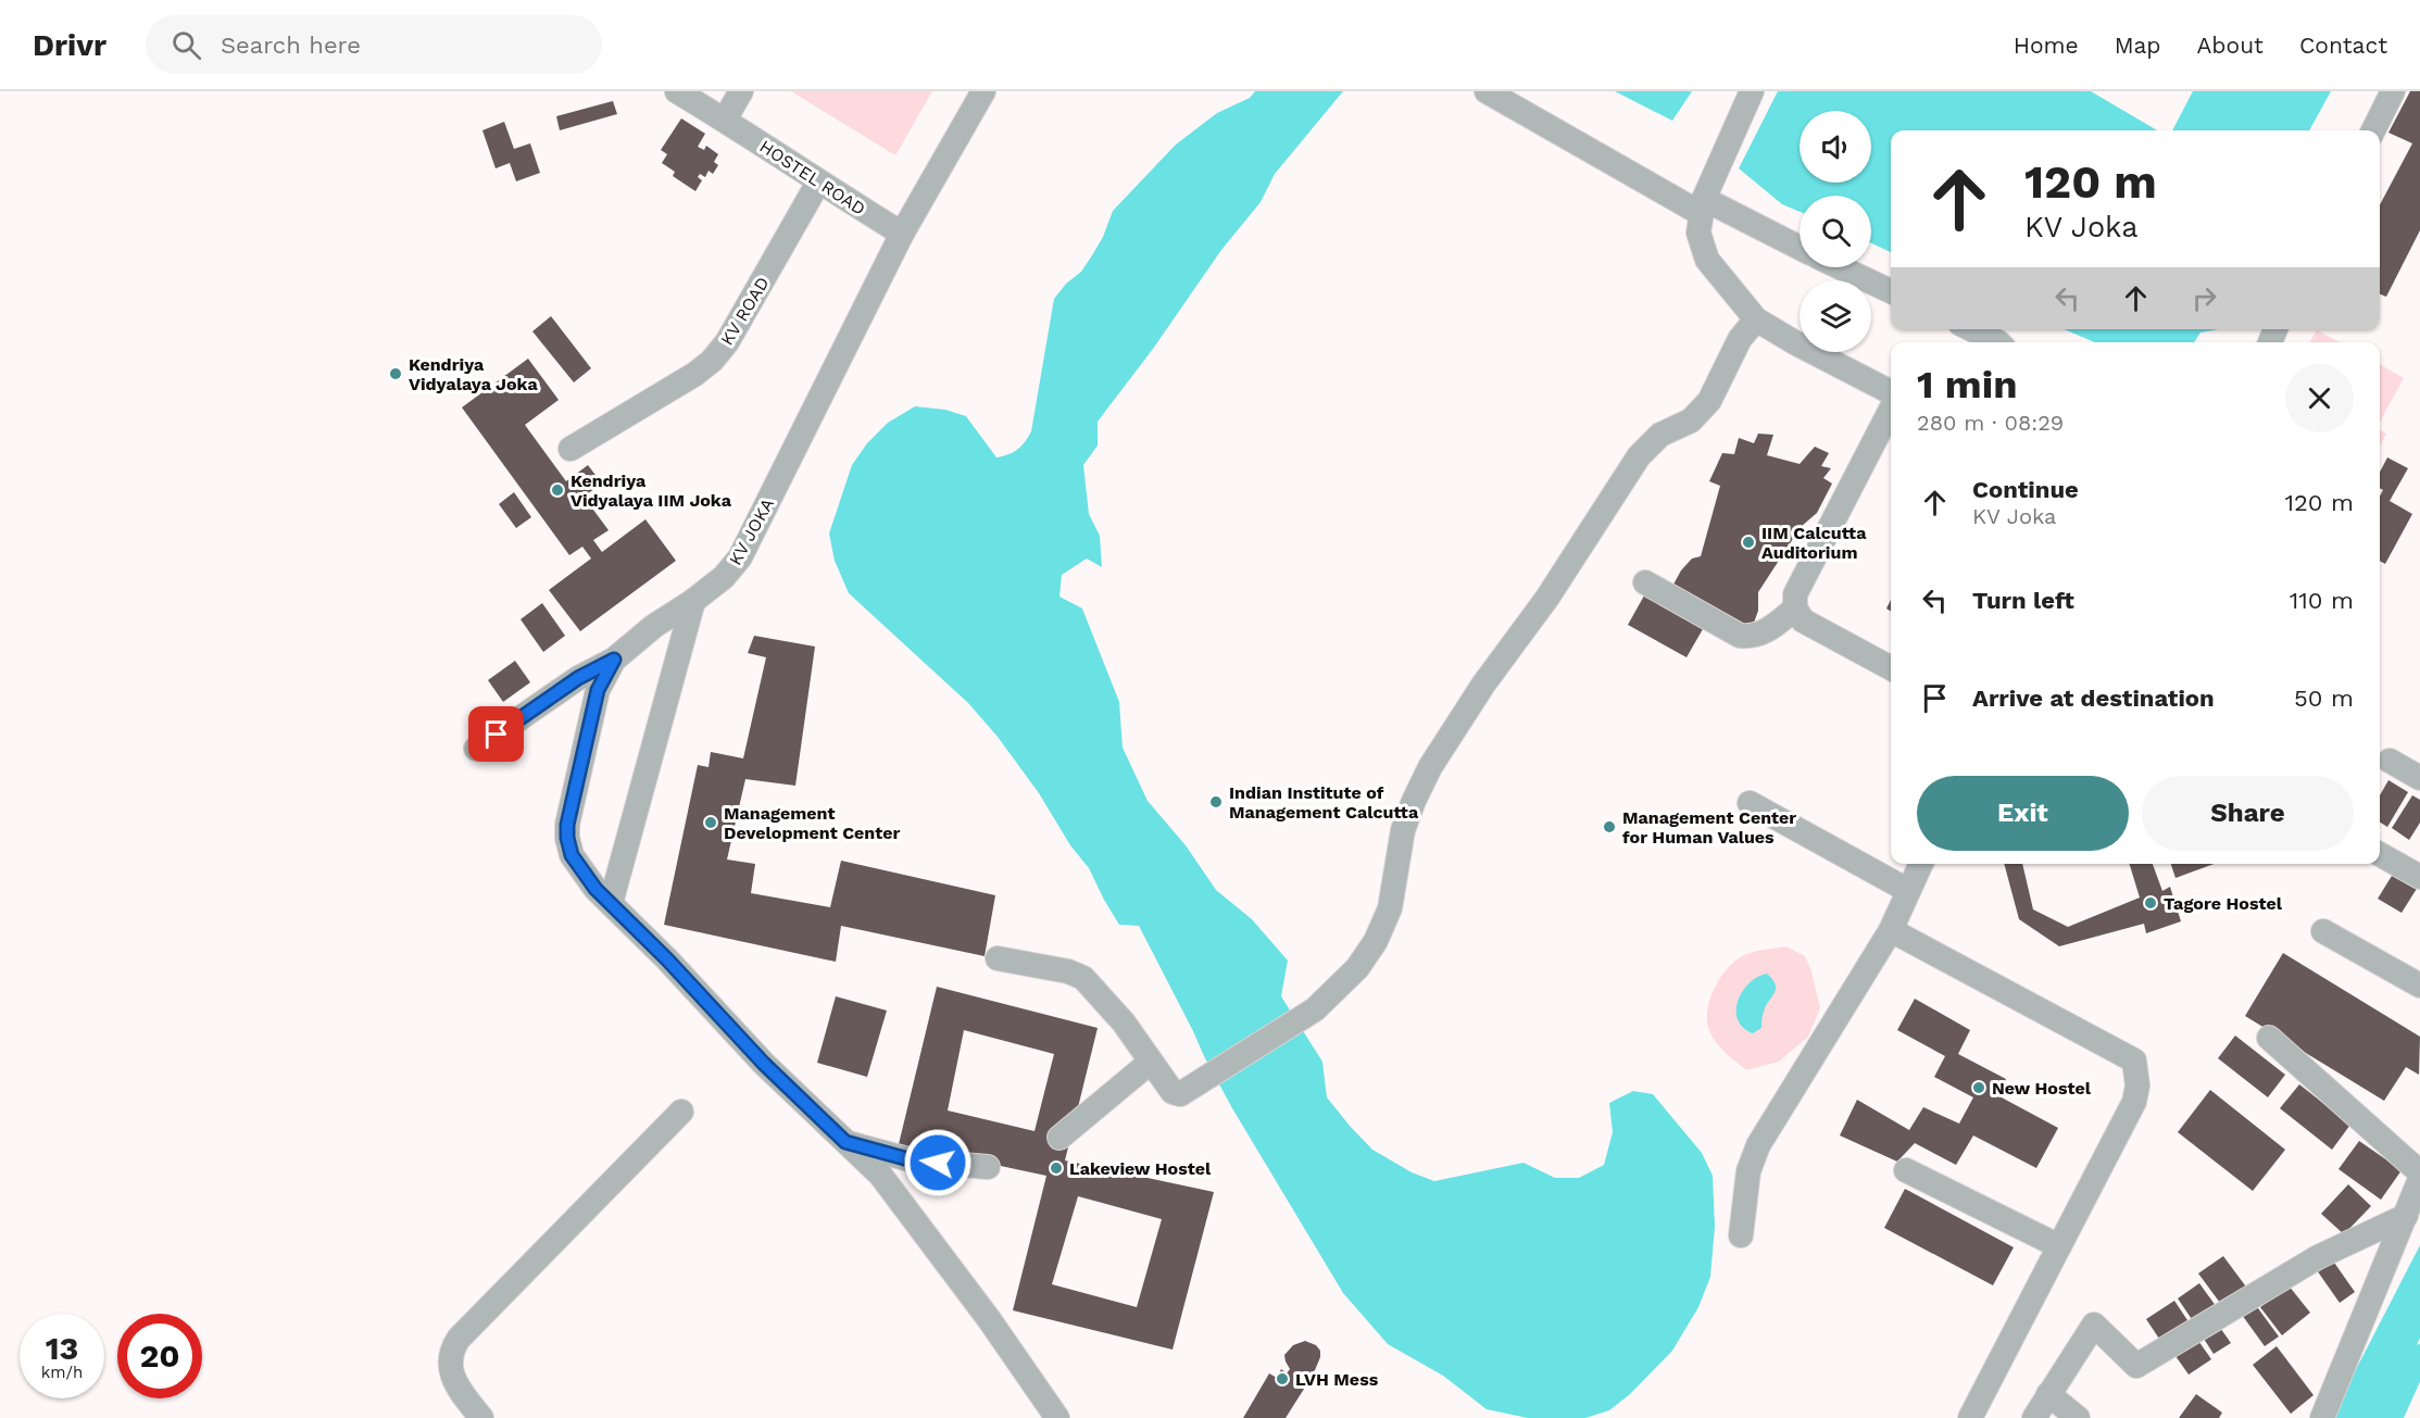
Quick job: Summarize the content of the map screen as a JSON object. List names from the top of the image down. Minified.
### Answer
{"streets":{"street":["HOSTEL ROAD","KV ROAD","KV JOKA"]},"crossings":[["HOSTEL ROAD","KV ROAD"],["HOSTEL ROAD","KV JOKA"]],"places":["Kendriya Vidyalaya Joka","Kendriya Vidyalaya IIM Joka","IIM Calcutta Auditorium","Indian Institute of Management Calcutta","Management Development Center","Management Center for Human Values","Tagore Hostel","New Hostel","Lakeview Hostel","LVH Mess"],"page":{"header":"Drivr","search":"Search here","nav":["Home","Map","About","Contact"],"turn":["120 m","KV Joka"],"heading":["1 min","280 m · 08:29"],"list":[{"name":"Continue","note":"KV Joka","value":"120 m"},{"name":"Turn left","value":"110 m"},{"name":"Arrive at destination","value":"50 m"}],"buttons":["Exit","Share"],"speed":"13 km/h","limit":"20"}}
